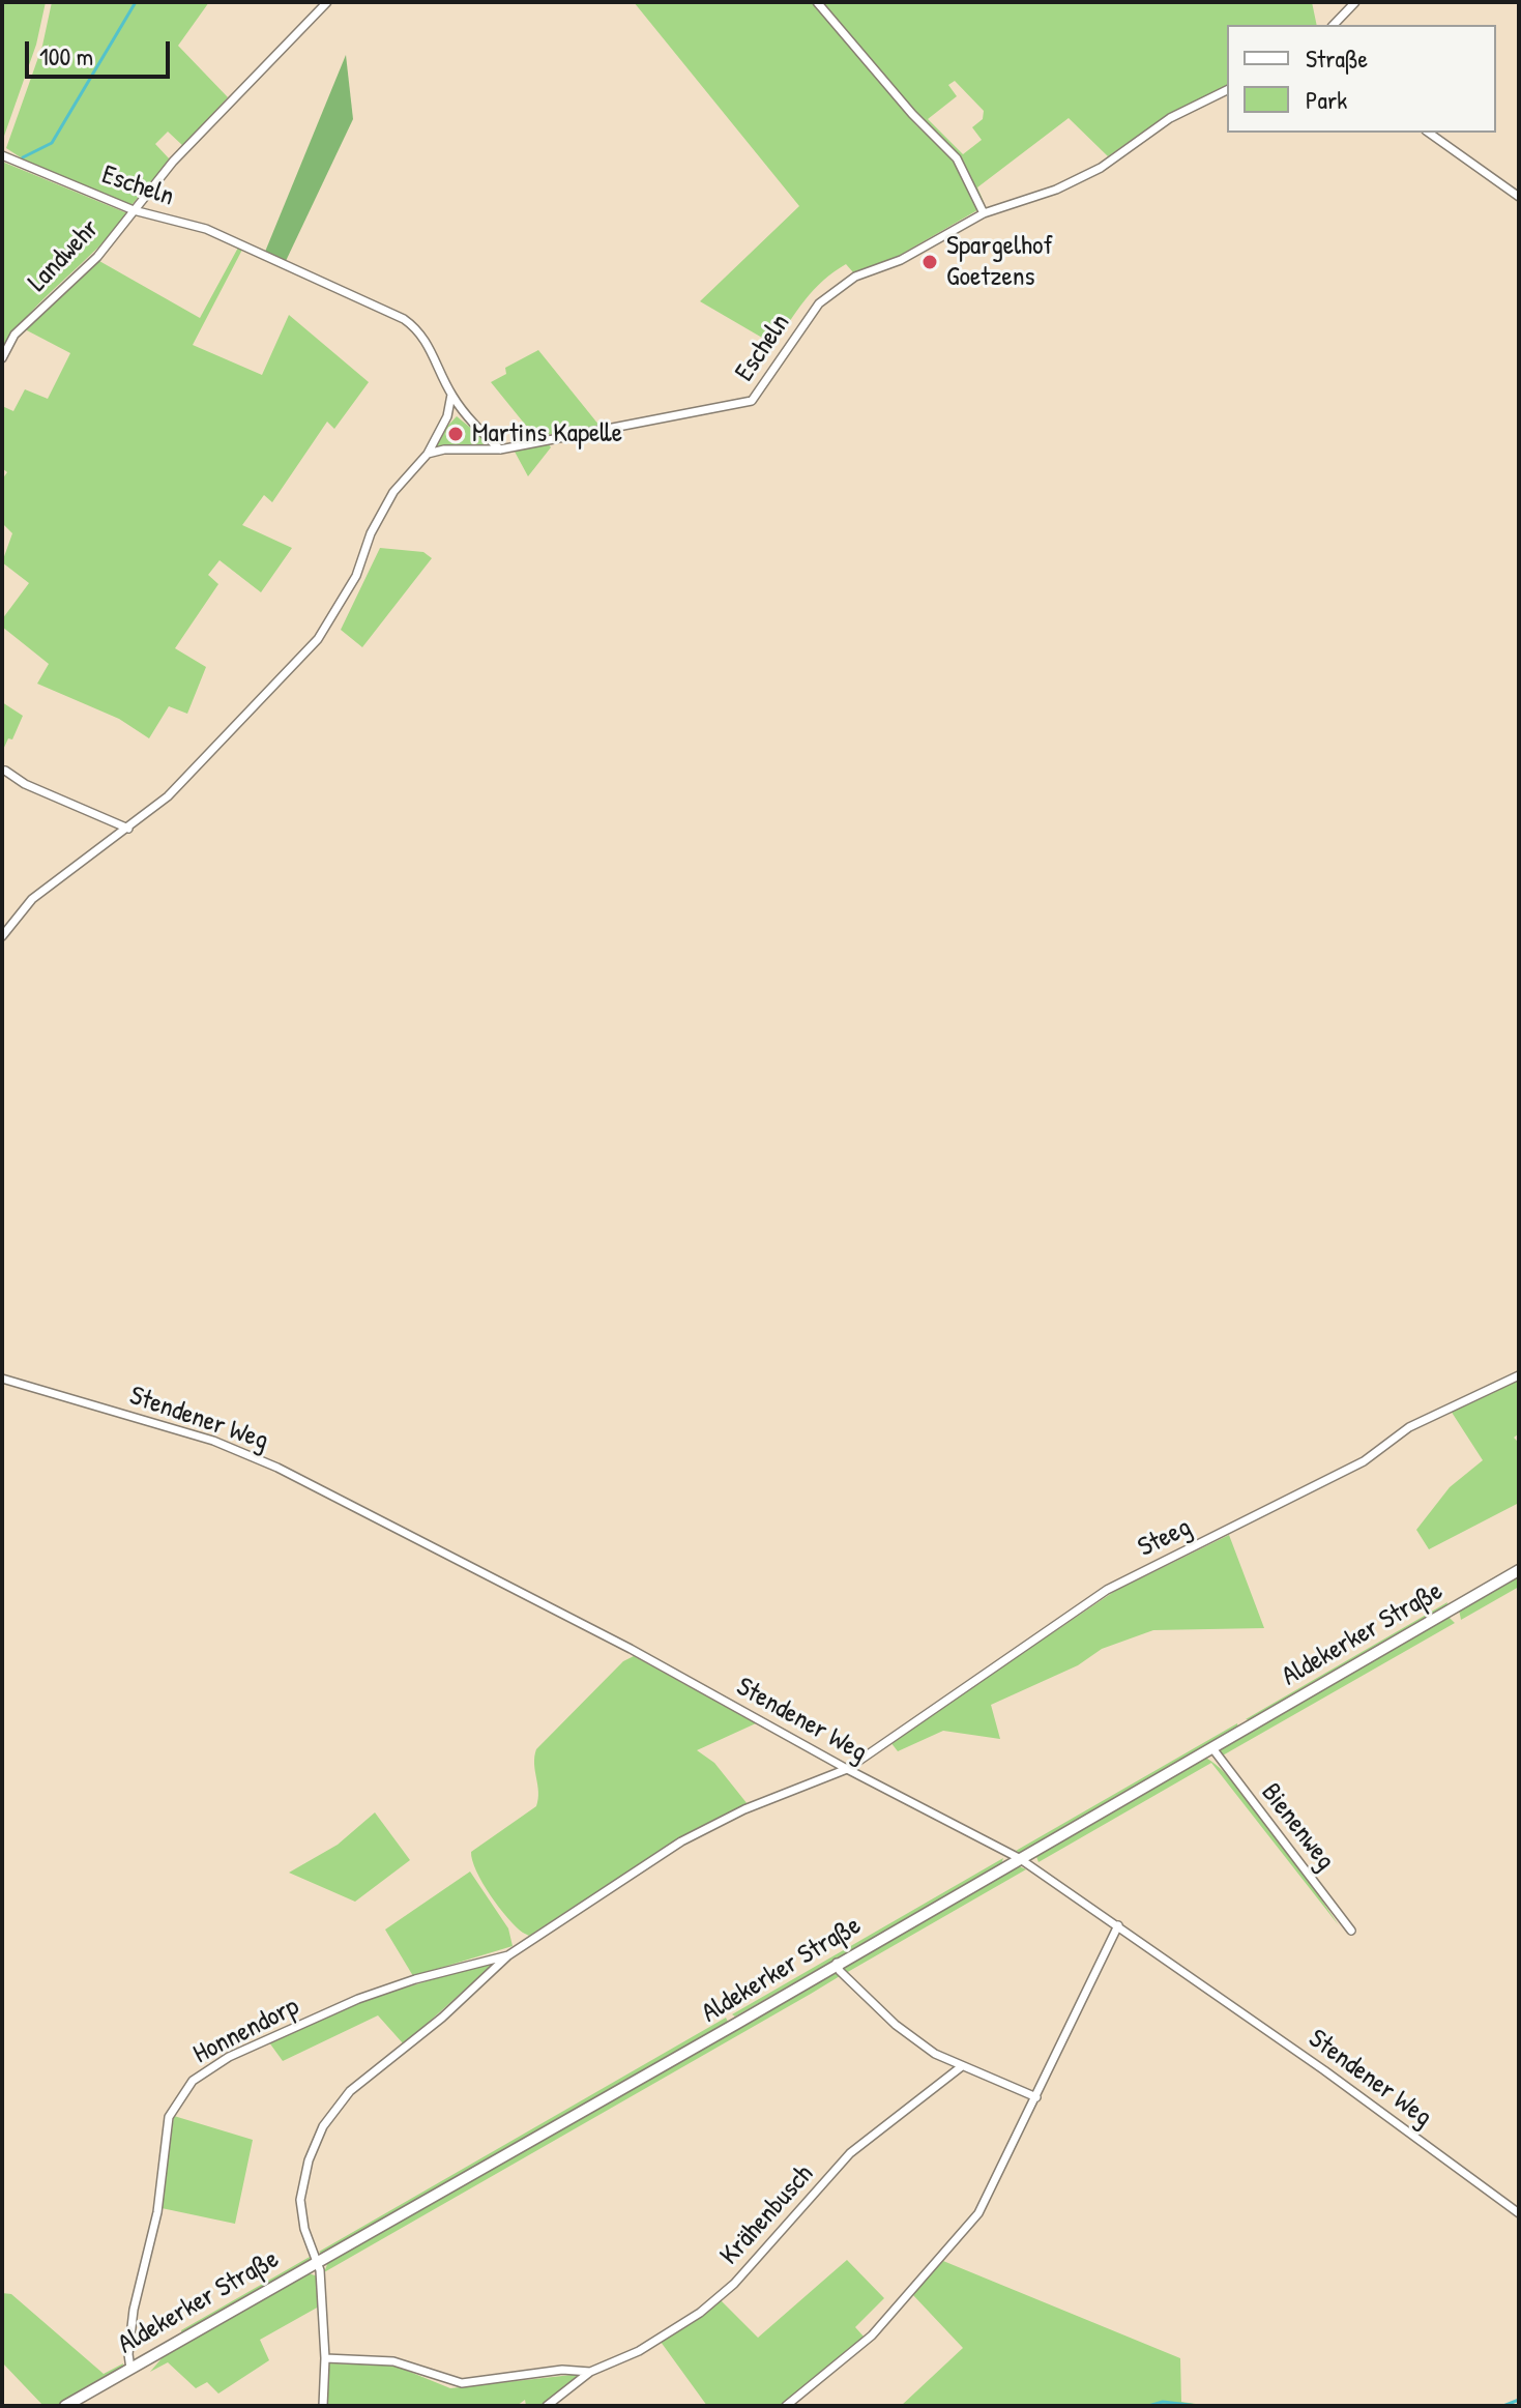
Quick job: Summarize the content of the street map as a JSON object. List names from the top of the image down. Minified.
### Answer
{"streets":{"street":["Escheln","Landwehr","Stendener Weg","Steeg","Aldekerker Straße","Bienenweg","Honnendorp","Krähenbusch"]},"crossings":[["Escheln","Landwehr"],["Stendener Weg","Steeg"],["Stendener Weg","Aldekerker Straße"],["Stendener Weg","Honnendorp"],["Steeg","Honnendorp"],["Aldekerker Straße","Bienenweg"],["Aldekerker Straße","Honnendorp"]],"places":["Spargelhof Goetzens","Martins Kapelle"],"legend":["Straße","Park"],"scale_bar":"100 m"}
